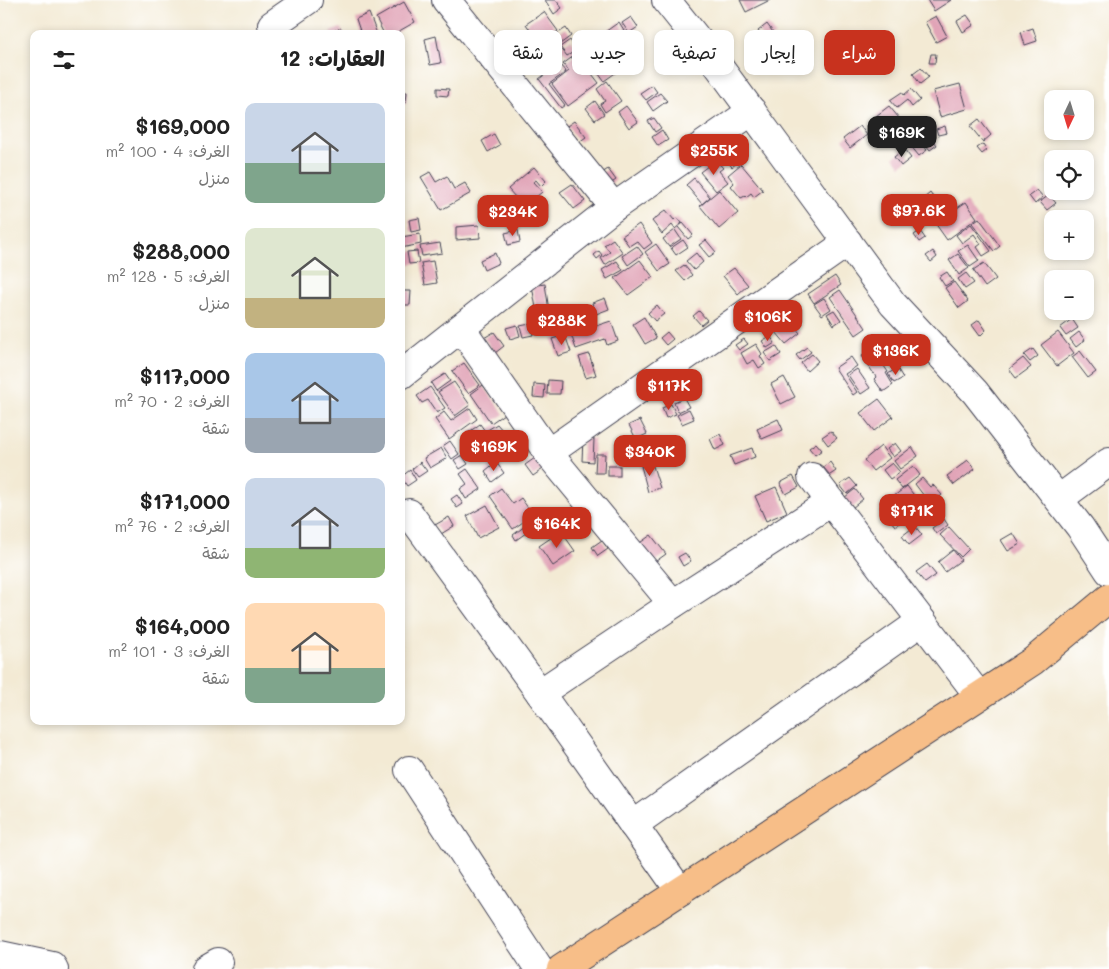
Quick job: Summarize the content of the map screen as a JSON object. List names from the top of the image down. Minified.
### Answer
{"north":"bottom","page":{"chip":["شراء","إيجار","تصفية","جديد","شقة"],"heading":"العقارات: 12","map_buttons":["+","−"],"list":[{"name":"$169,000","note":"الغرف: 4 · 100 m² · منزل"},{"name":"$288,000","note":"الغرف: 5 · 128 m² · منزل"},{"name":"$117,000","note":"الغرف: 2 · 70 m² · شقة"},{"name":"$171,000","note":"الغرف: 2 · 76 m² · شقة"},{"name":"$164,000","note":"الغرف: 3 · 101 m² · شقة"}],"price":["$169K","$255K","$97.6K","$234K","$106K","$288K","$136K","$117K","$169K","$340K","$171K","$164K"]}}
